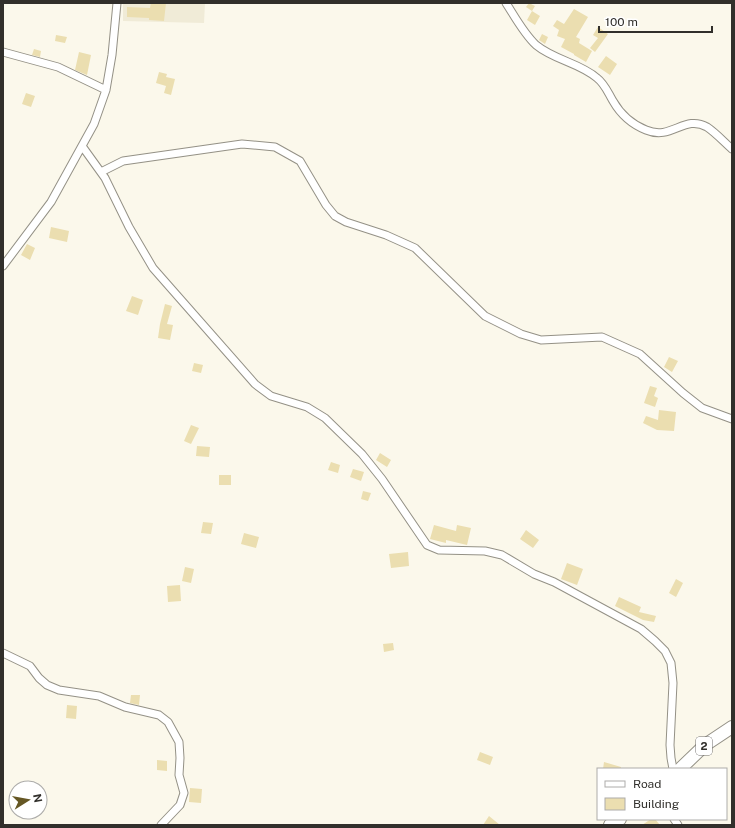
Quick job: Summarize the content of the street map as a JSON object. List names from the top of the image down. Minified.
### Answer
{"streets":{"highway":["2"]},"legend":["Road","Building"],"scale_bar":"100 m","north":"right"}
